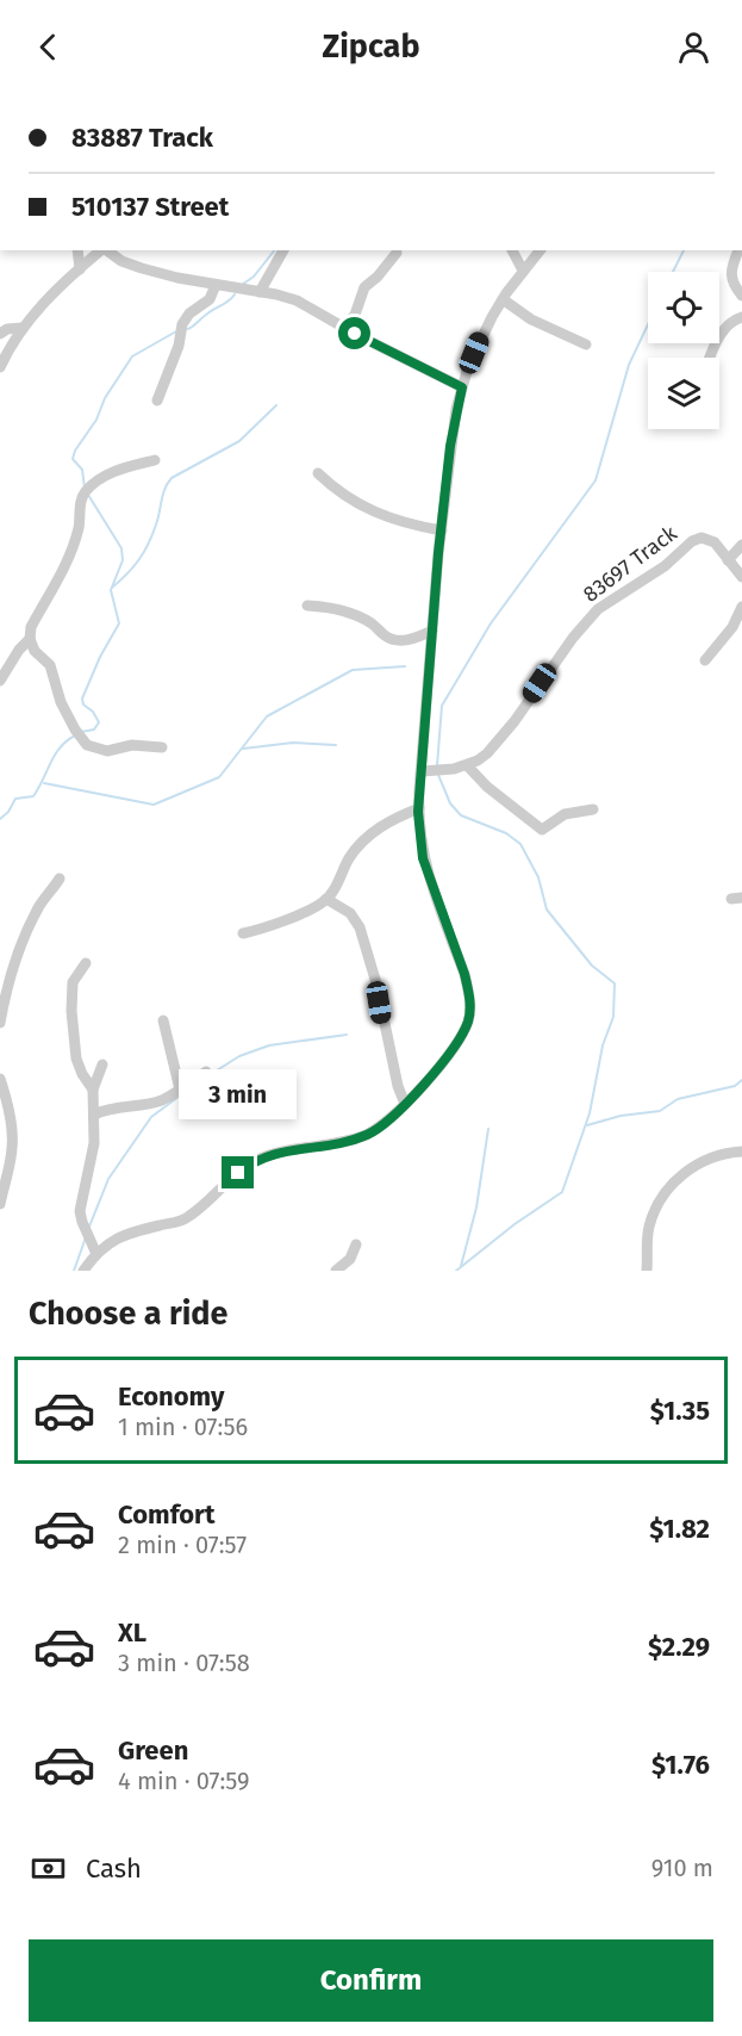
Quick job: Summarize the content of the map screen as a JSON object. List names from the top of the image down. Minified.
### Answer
{"streets":{"street":["83697 Track"]},"page":{"header":"Zipcab","banner":["83887 Track","510137 Street"],"bubble":"3 min","heading":"Choose a ride","list":[{"name":"Economy","note":"1 min · 07:56","value":"$1.35"},{"name":"Comfort","note":"2 min · 07:57","value":"$1.82"},{"name":"XL","note":"3 min · 07:58","value":"$2.29"},{"name":"Green","note":"4 min · 07:59","value":"$1.76"}],"pay":["Cash","910 m"],"buttons":"Confirm"}}
